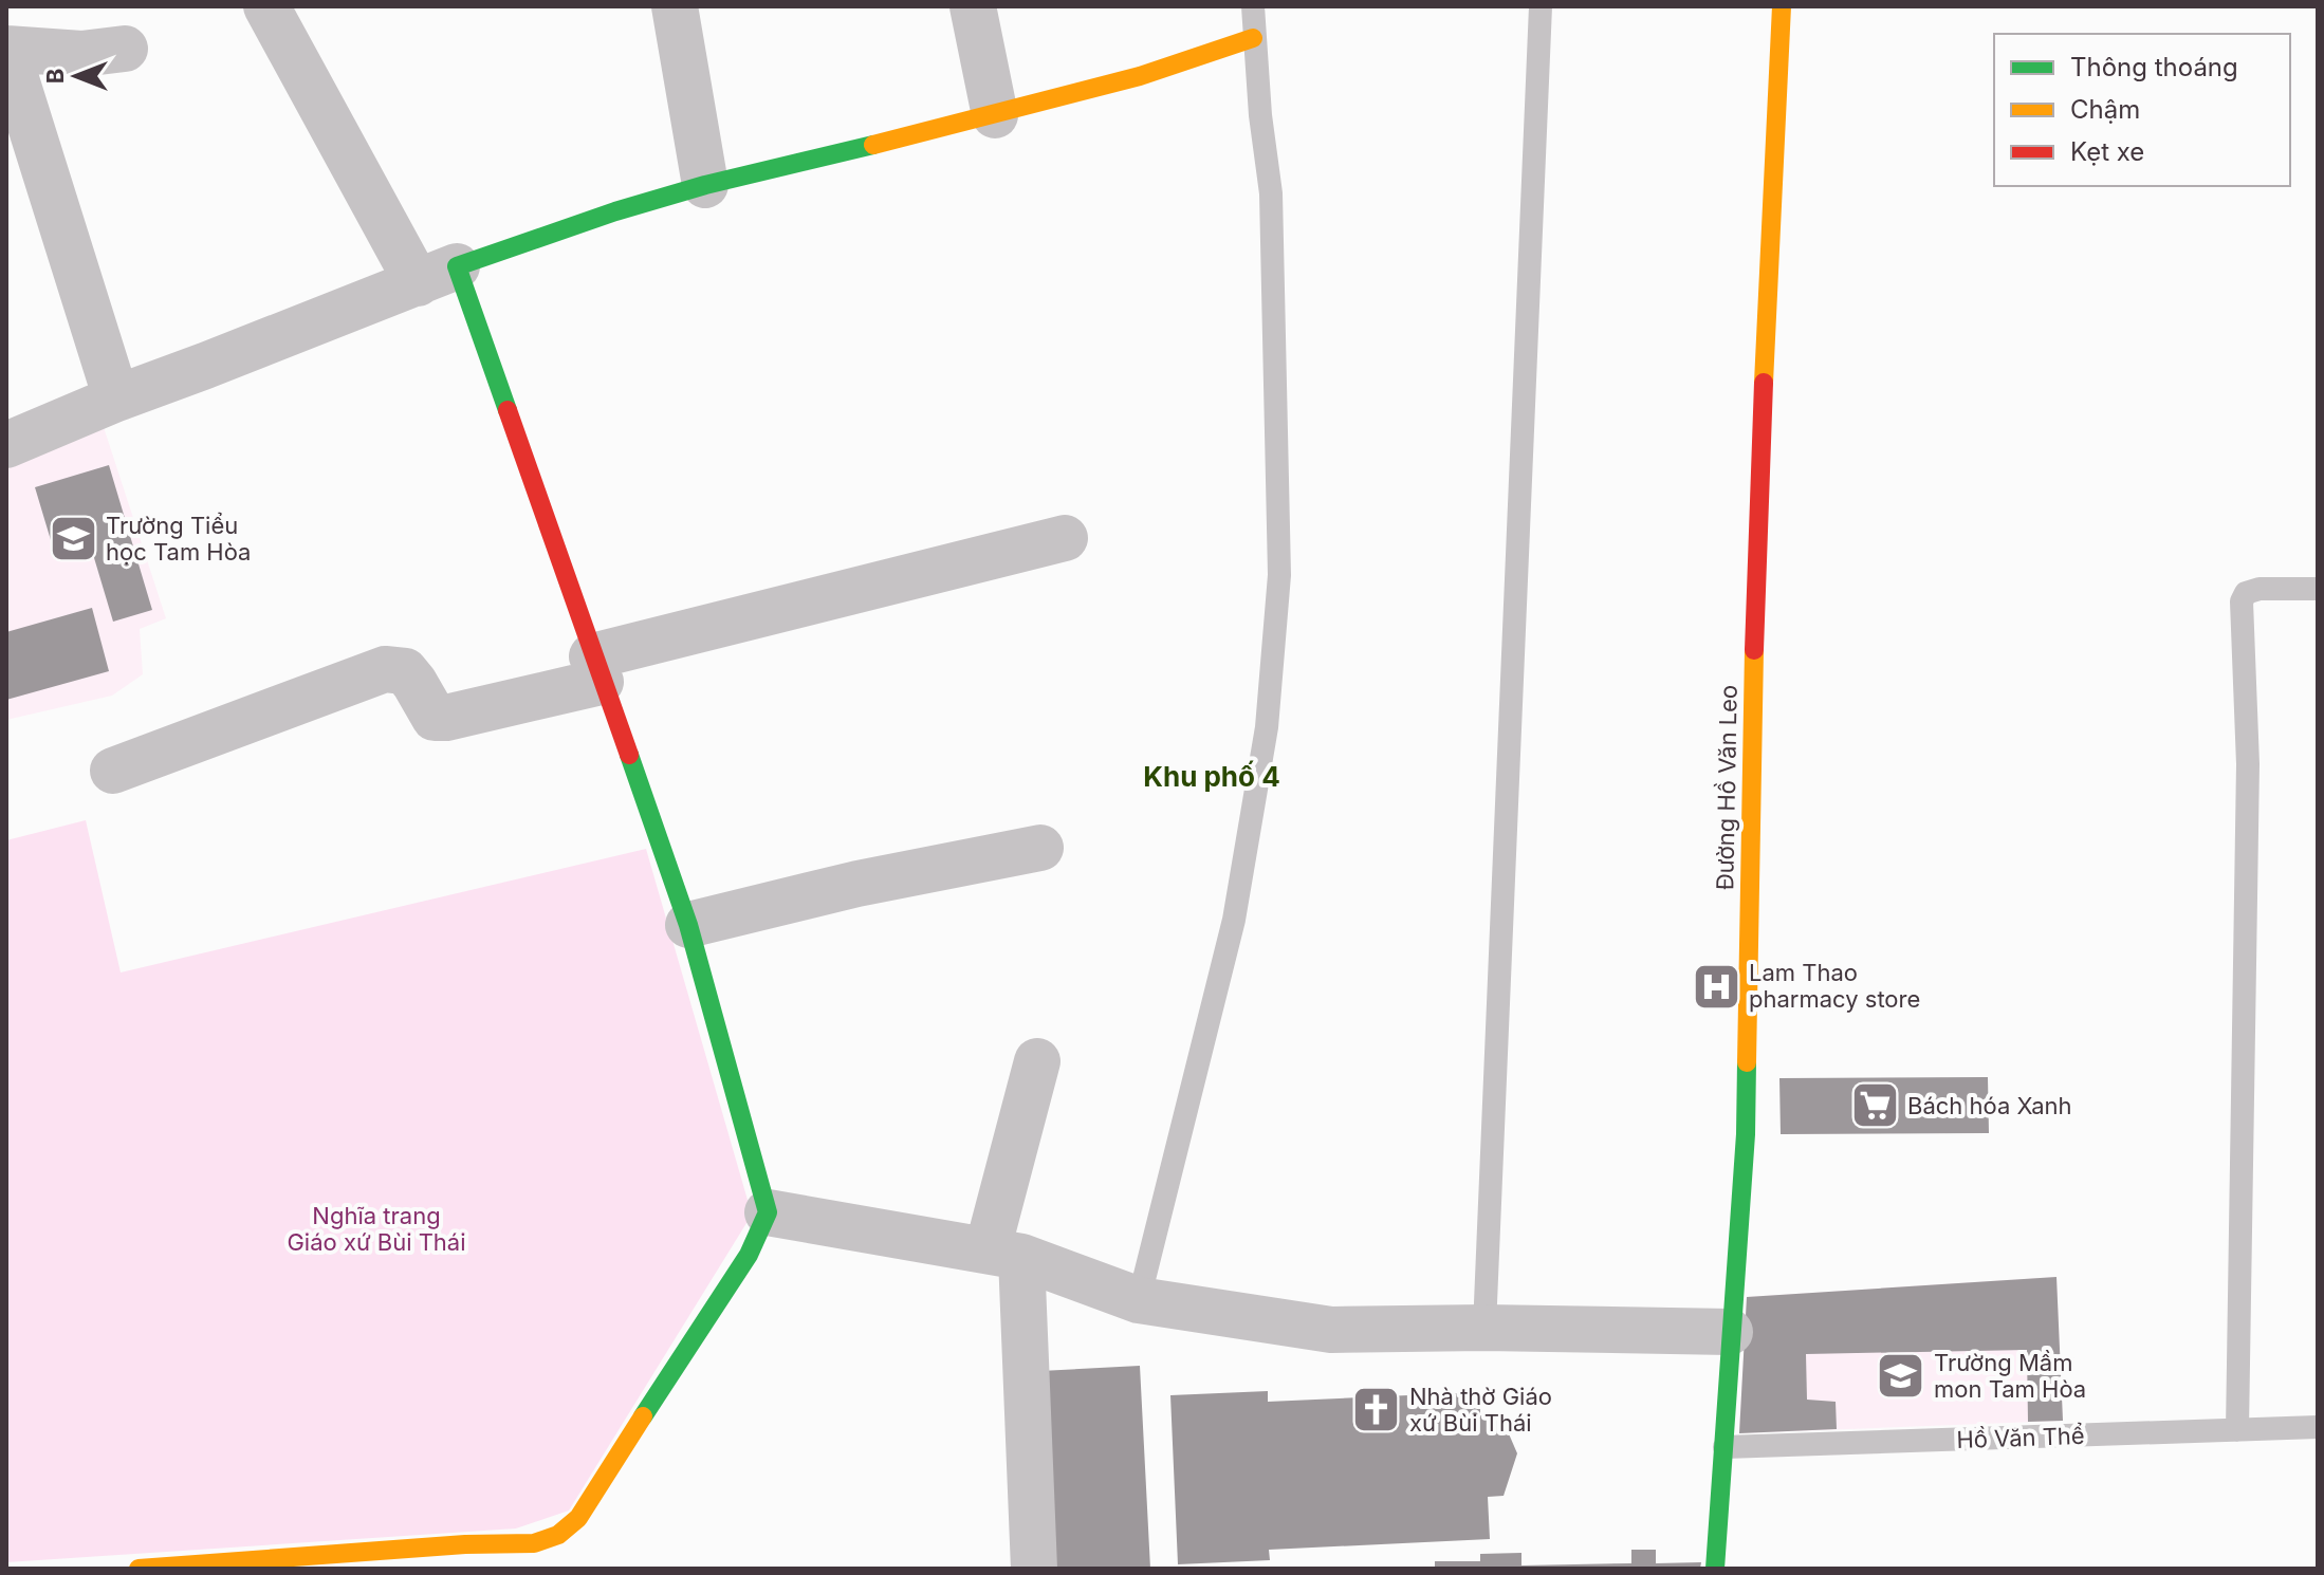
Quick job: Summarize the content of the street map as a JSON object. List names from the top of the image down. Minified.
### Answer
{"streets":{"street":["Đường Hồ Văn Leo"],"lane":["Hồ Văn Thể"]},"crossings":[["Đường Hồ Văn Leo","Hồ Văn Thể"]],"districts":["Khu phố 4"],"parks":["Nghĩa trang Giáo xứ Bùi Thái"],"places":{"school or university":["Trường Tiểu học Tam Hòa","Trường Mầm mon Tam Hòa"],"hospital":["Lam Thao pharmacy store"],"supermarket":["Bách hóa Xanh"],"church":["Nhà thờ Giáo xứ Bùi Thái"]},"legend":["Thông thoáng","Chậm","Kẹt xe"],"north":"left"}
